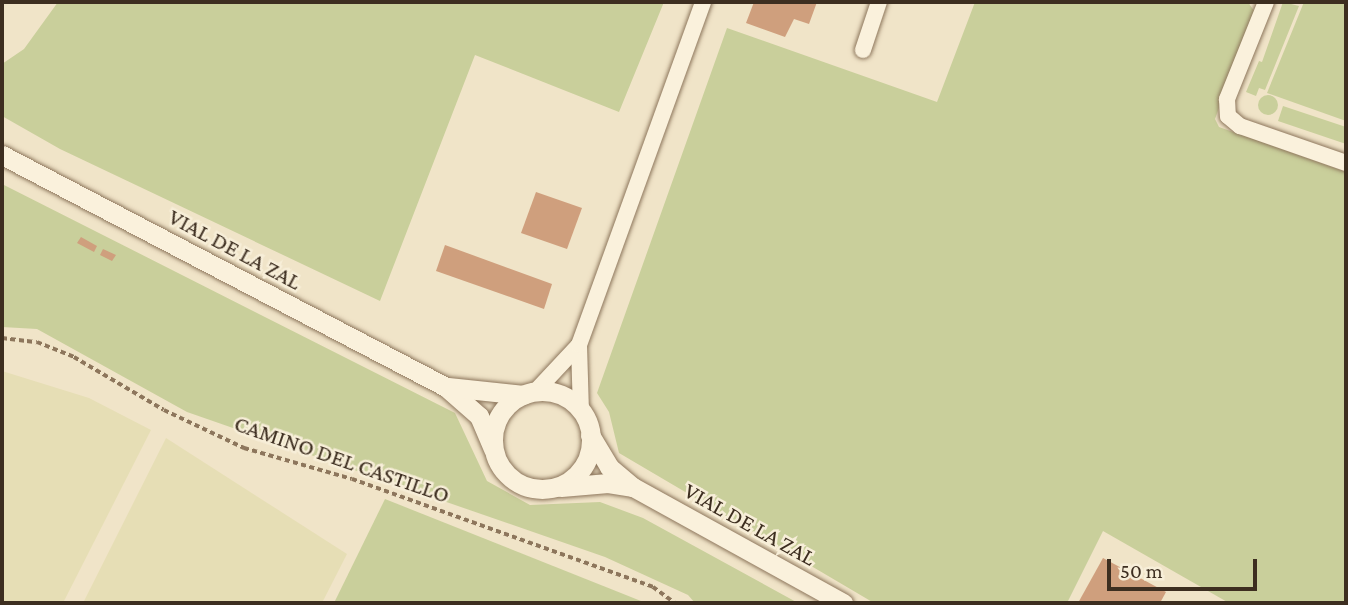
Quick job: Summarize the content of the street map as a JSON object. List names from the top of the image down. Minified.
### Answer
{"streets":{"street":["VIAL DE LA ZAL"],"path":["CAMINO DEL CASTILLO"]},"scale_bar":"50 m"}
